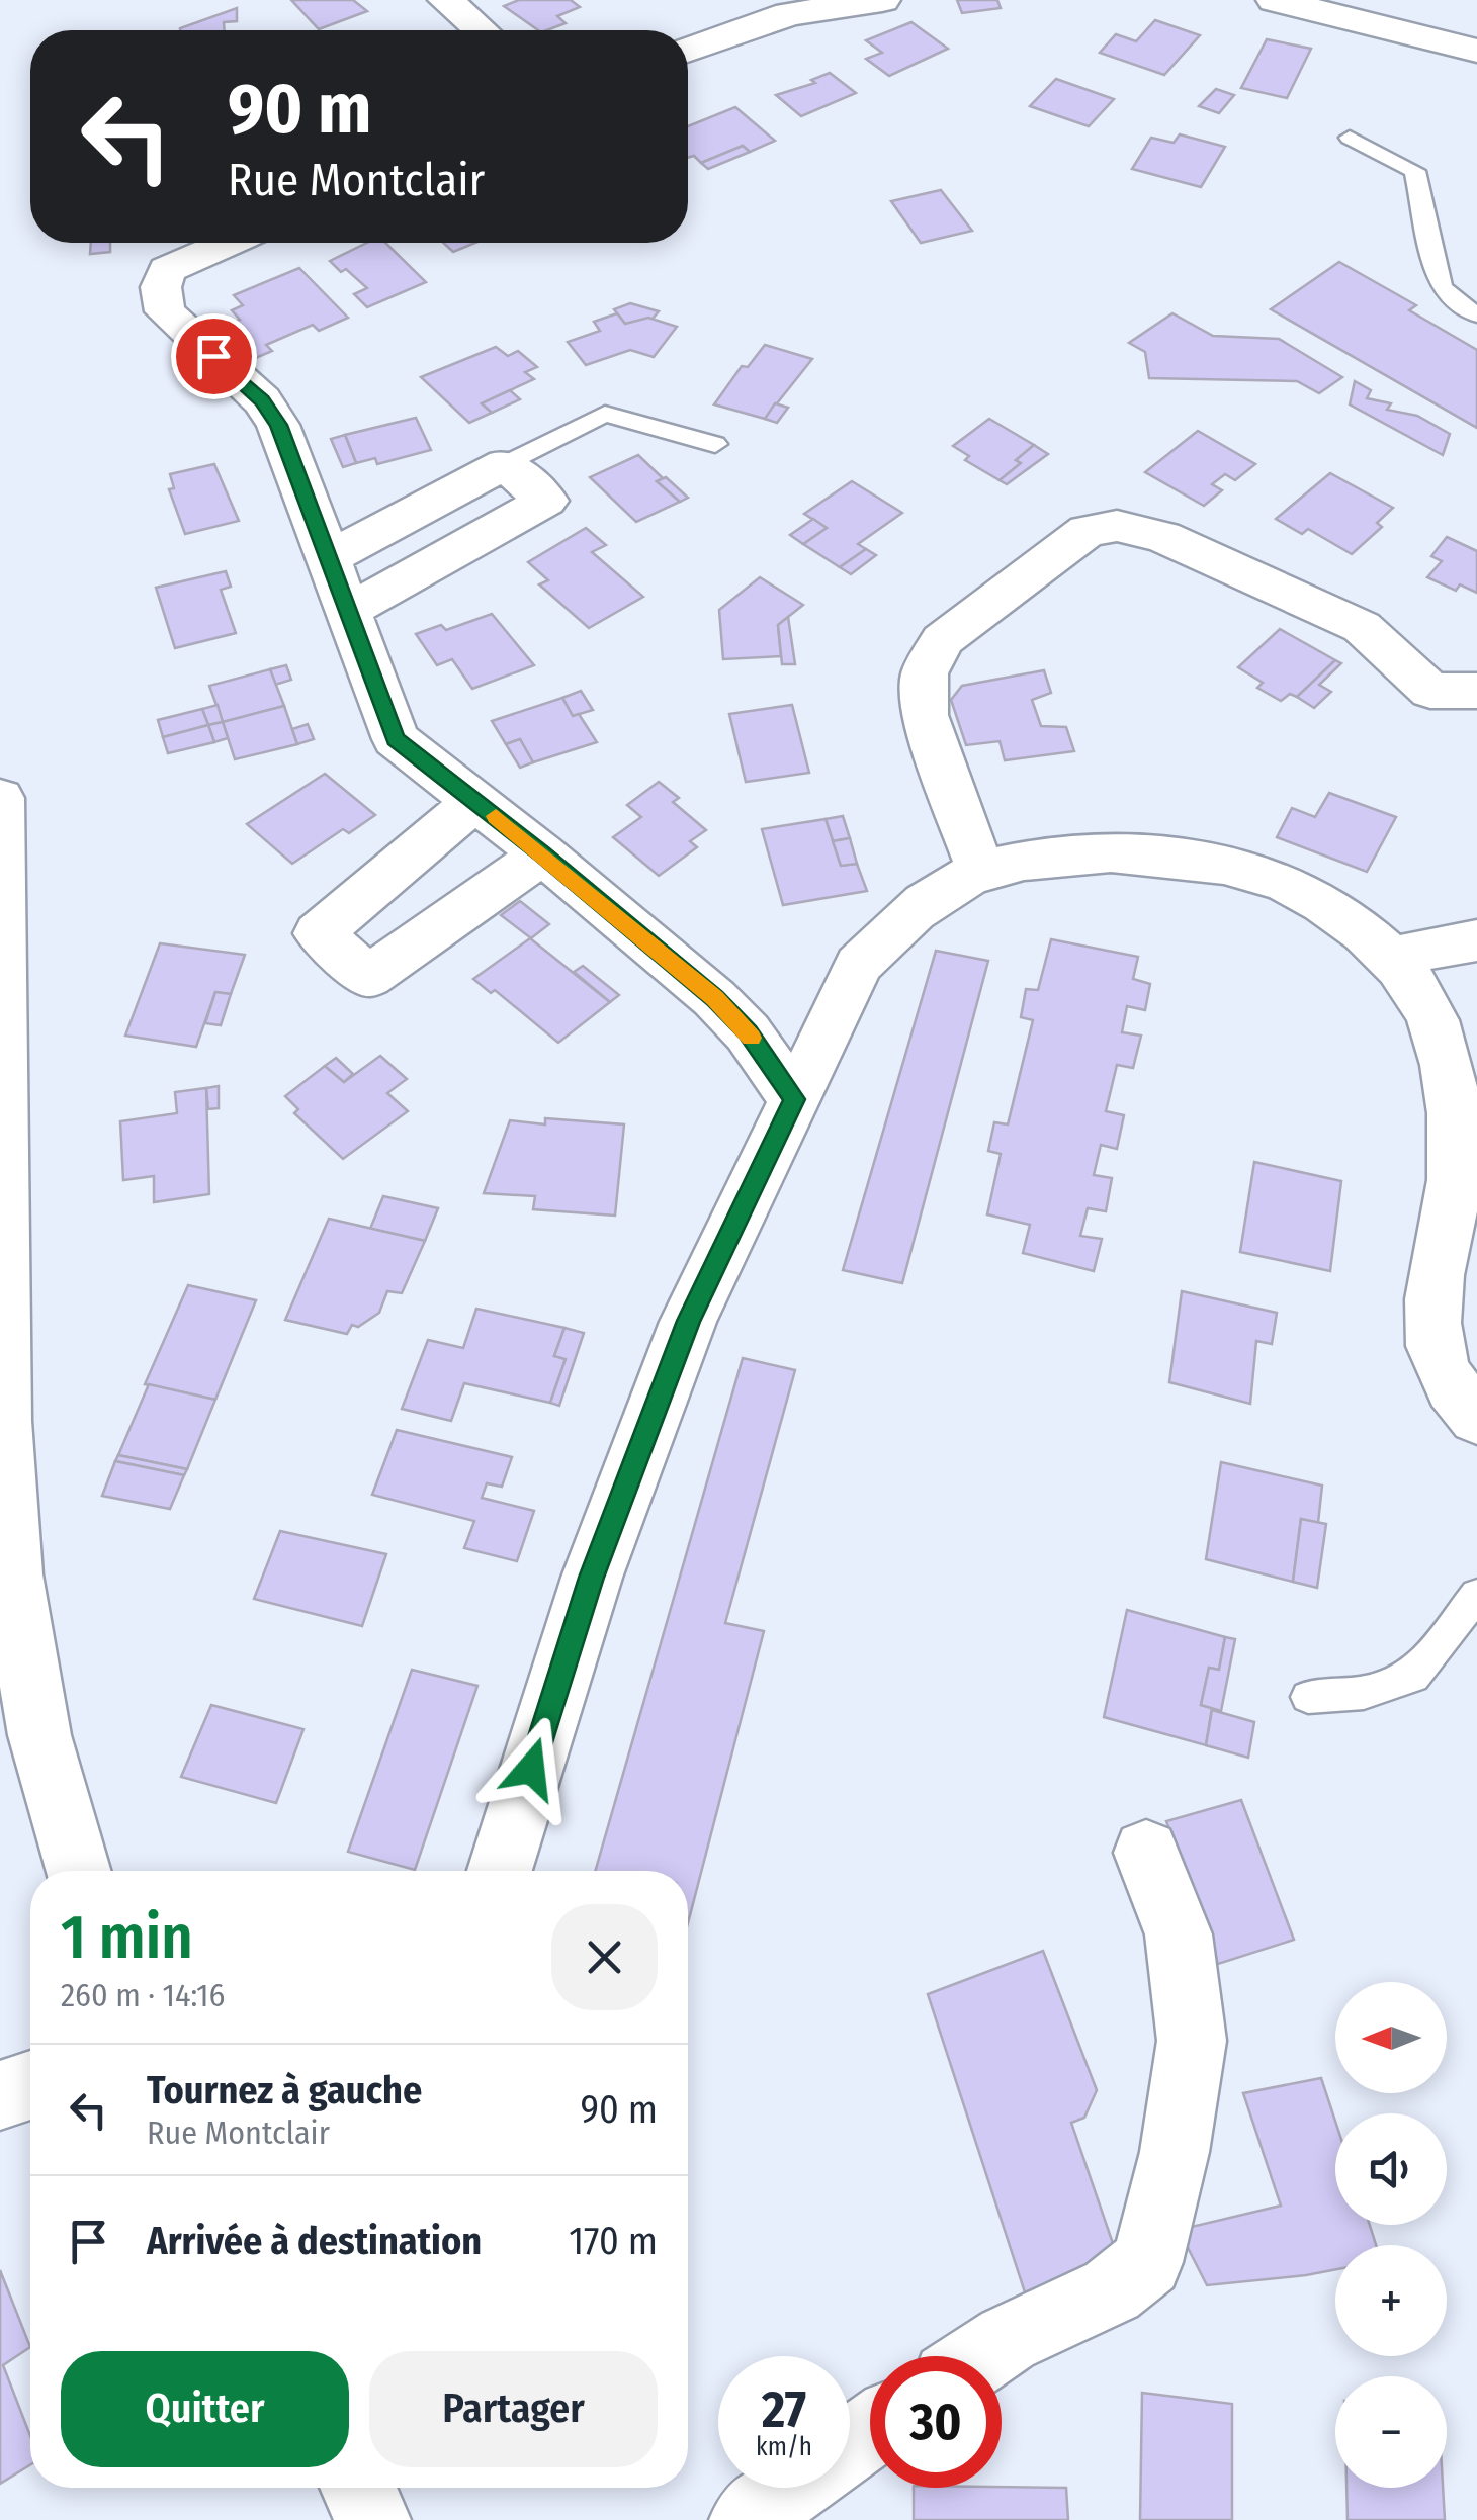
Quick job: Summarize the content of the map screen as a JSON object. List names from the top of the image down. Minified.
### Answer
{"north":"left","page":{"turn":["90 m","Rue Montclair"],"heading":["1 min","260 m · 14:16"],"map_buttons":["+","−"],"list":[{"name":"Tournez à gauche","note":"Rue Montclair","value":"90 m"},{"name":"Arrivée à destination","value":"170 m"}],"buttons":["Quitter","Partager"],"speed":"27 km/h","limit":"30"}}
